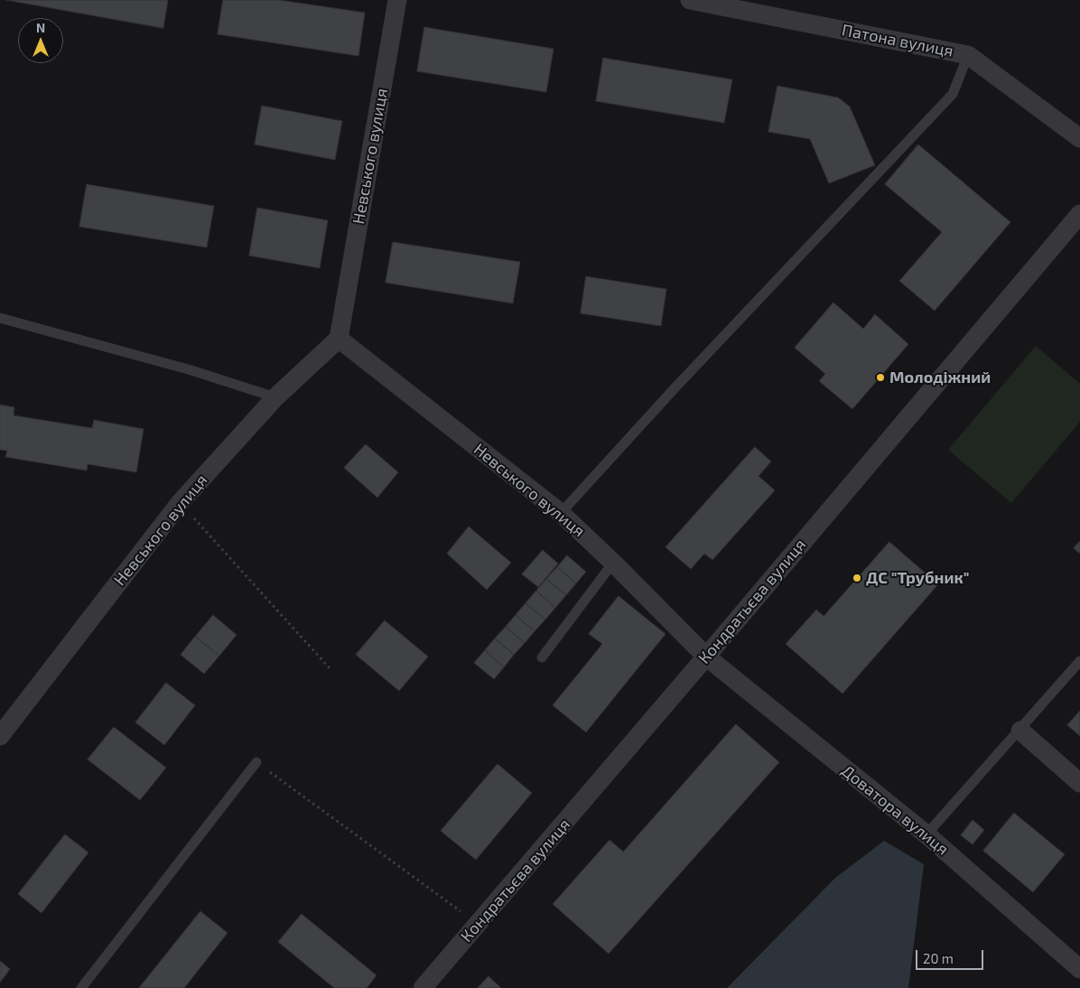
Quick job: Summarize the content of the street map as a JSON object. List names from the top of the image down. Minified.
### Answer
{"streets":{"street":["Патона вулиця","Невського вулиця","Кондратьєва вулиця","Доватора вулиця"]},"crossings":[["Невського вулиця","Кондратьєва вулиця"],["Невського вулиця","Доватора вулиця"],["Кондратьєва вулиця","Доватора вулиця"]],"places":["Молодіжний","ДС \"Трубник\""],"scale_bar":"20 m","north":"top"}
